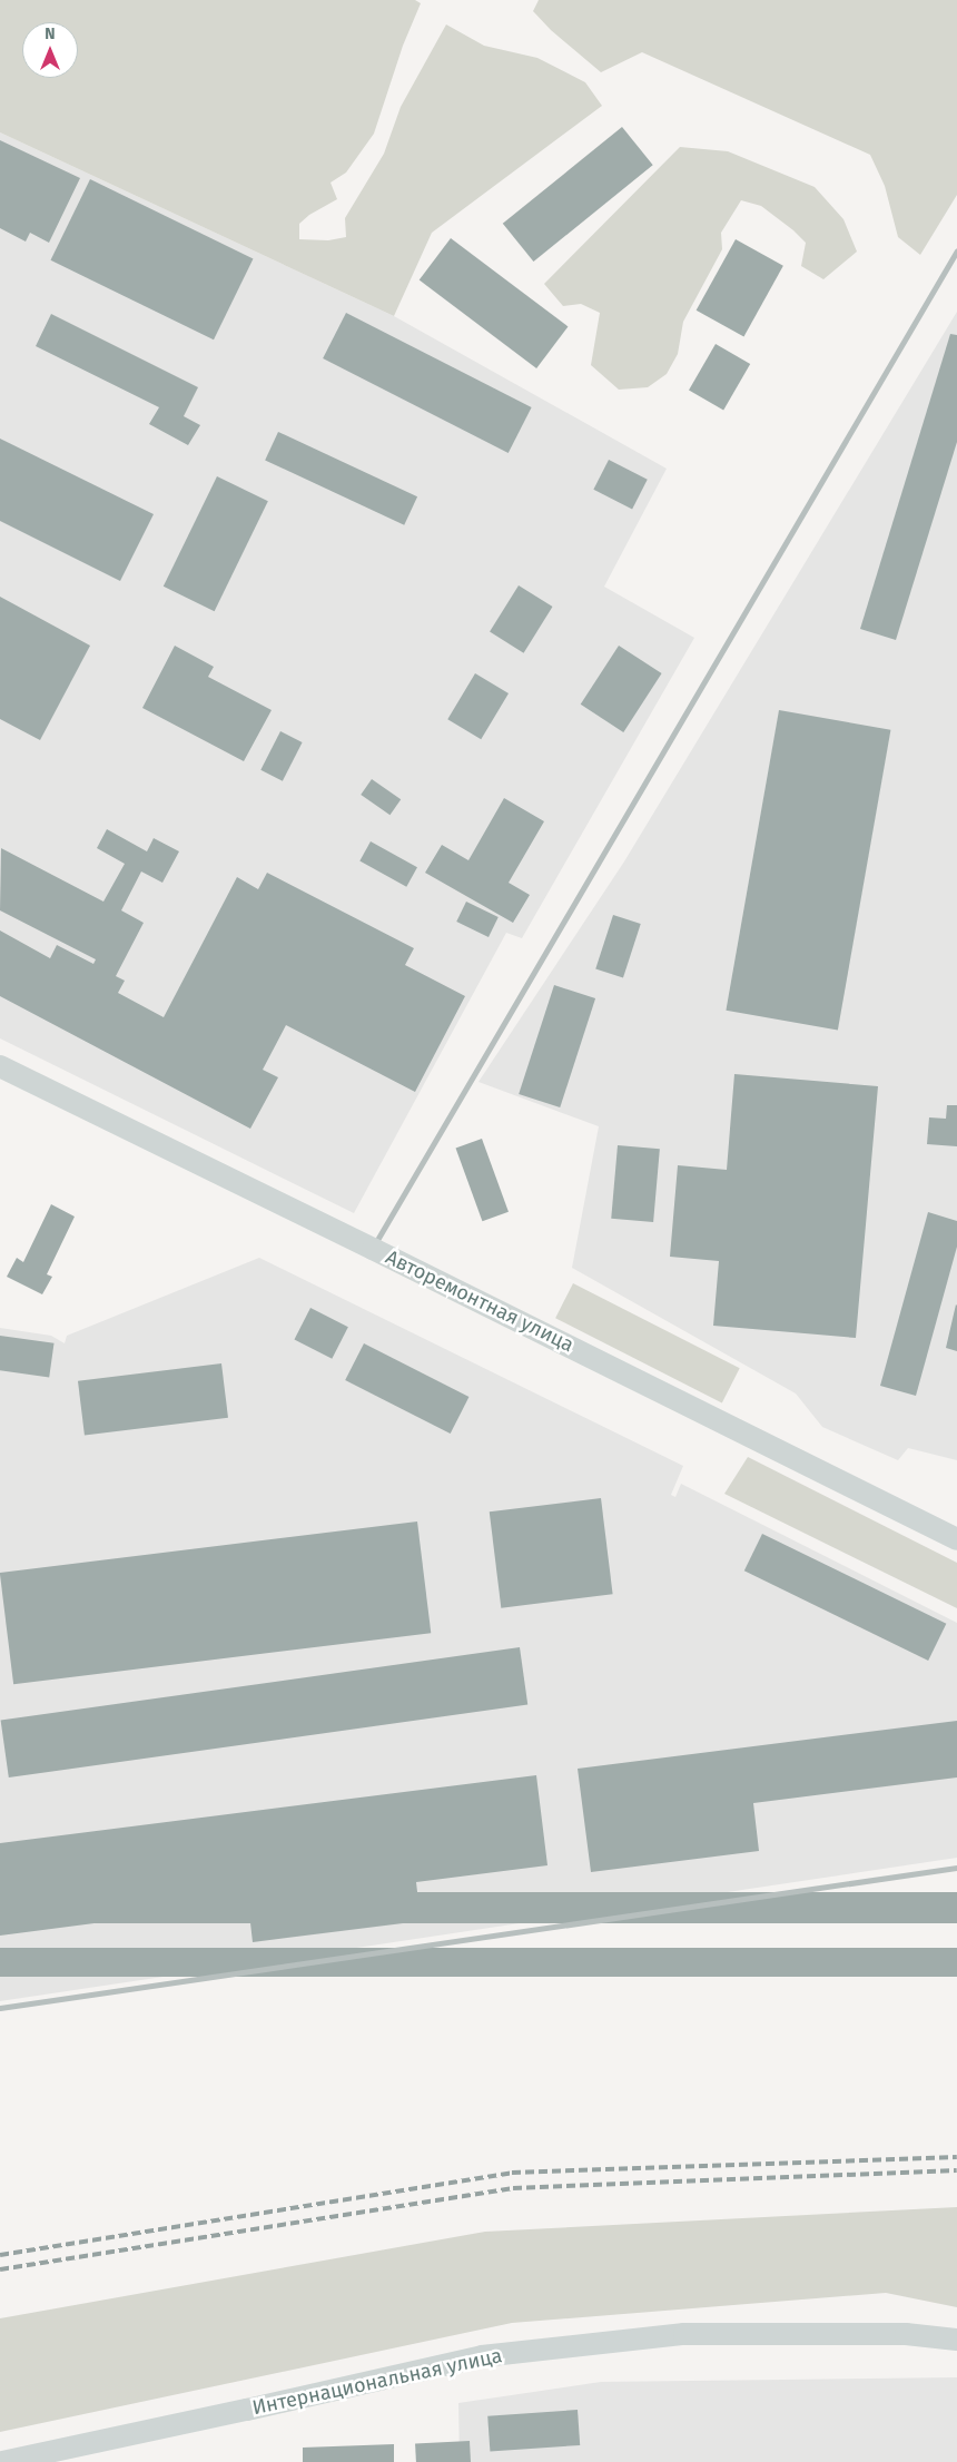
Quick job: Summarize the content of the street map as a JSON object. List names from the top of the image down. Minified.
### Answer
{"streets":{"street":["Авторемонтная улица","Интернациональная улица"]},"north":"top"}
